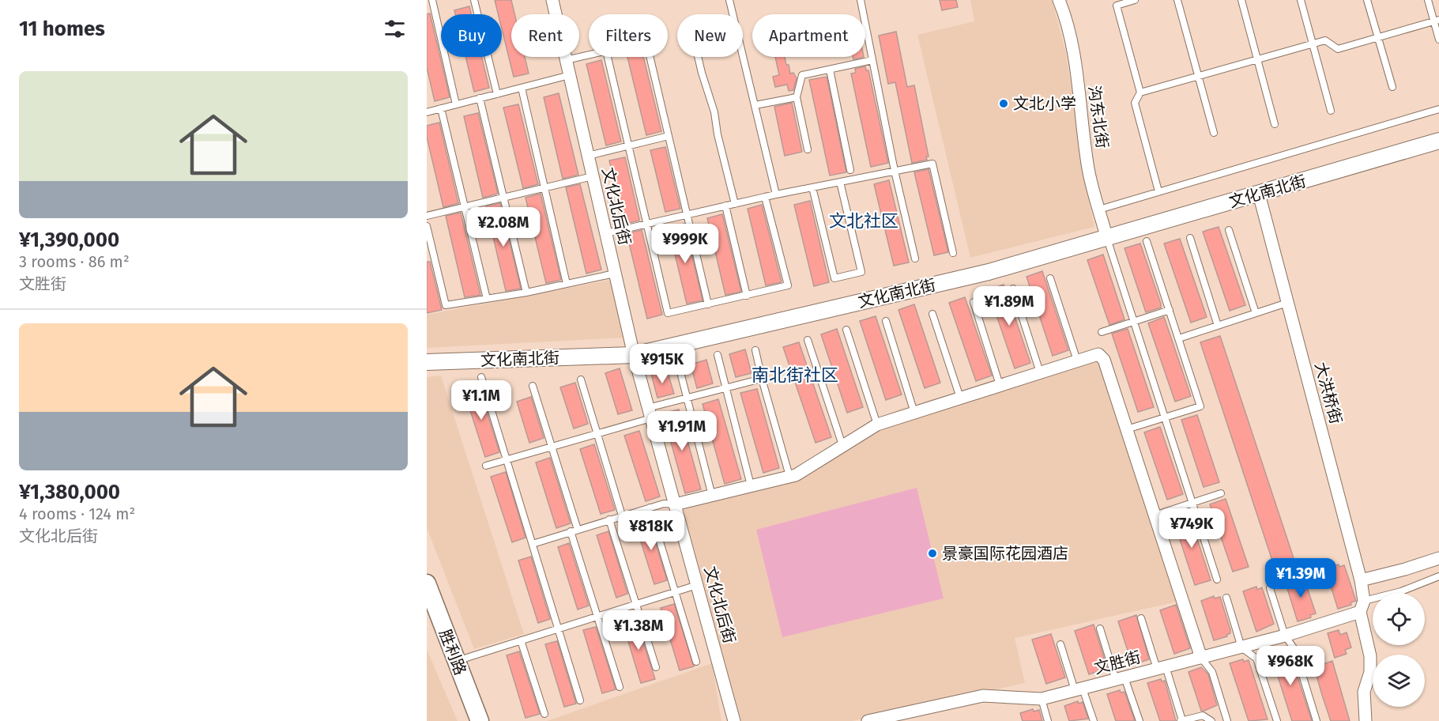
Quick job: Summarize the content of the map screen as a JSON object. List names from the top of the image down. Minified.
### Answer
{"streets":{"main road":["胜利路"],"street":["沟东北街","文化南北街","文化北后街","大洪桥街","文胜街"]},"crossings":[["沟东北街","文化南北街"],["文化南北街","文化北后街"],["文化南北街","大洪桥街"],["大洪桥街","文胜街"]],"districts":["文北社区","南北街社区"],"places":["文北小学","景豪国际花园酒店"],"page":{"heading":"11 homes","chip":["Buy","Rent","Filters","New","Apartment"],"list":[{"name":"¥1,390,000","note":"3 rooms · 86 m² · 文胜街"},{"name":"¥1,380,000","note":"4 rooms · 124 m² · 文化北后街"}],"price":["¥2.08M","¥999K","¥1.89M","¥915K","¥1.1M","¥1.91M","¥749K","¥818K","¥1.39M","¥1.38M","¥968K"]}}
